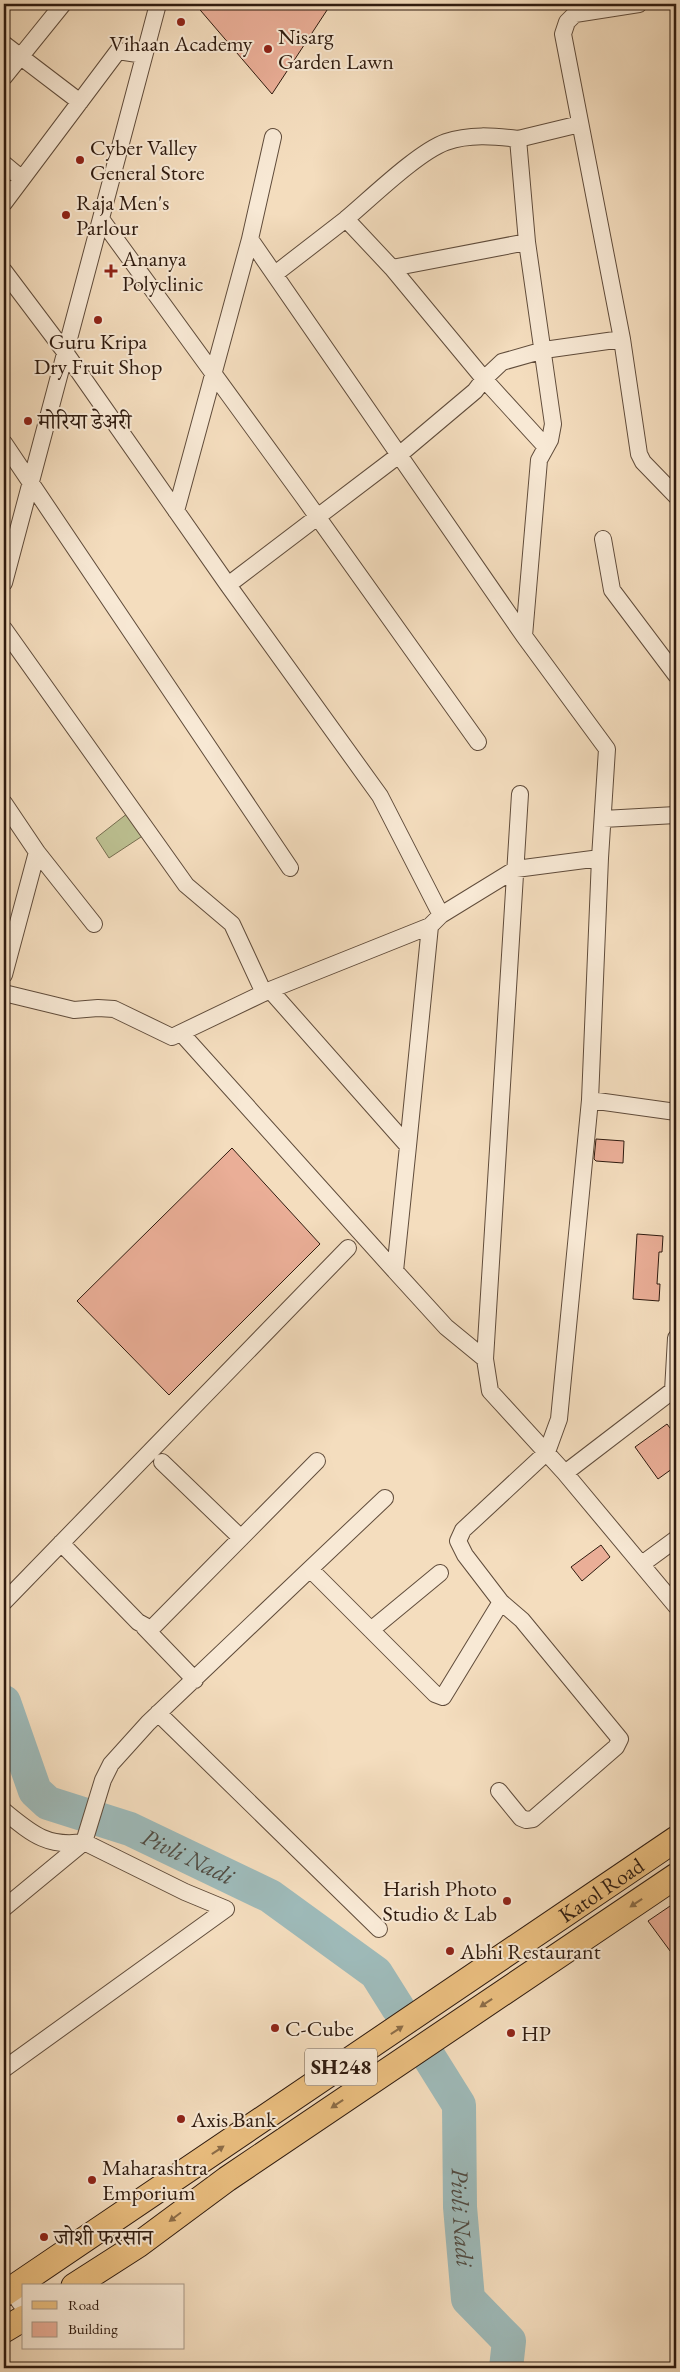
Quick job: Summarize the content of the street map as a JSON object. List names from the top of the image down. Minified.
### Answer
{"streets":{"main road":["Katol Road","SH248"]},"water":["Pivli Nadi"],"places":{"other":["Vihaan Academy","Nisarg Garden Lawn","Cyber Valley General Store","Raja Men's Parlour","Guru Kripa Dry Fruit Shop","मोरिया डेअरी","Harish Photo Studio & Lab","Abhi Restaurant","C-Cube","HP","Axis Bank","Maharashtra Emporium","जोशी फरसान"],"health":["Ananya Polyclinic"]},"legend":["Road","Building"]}
